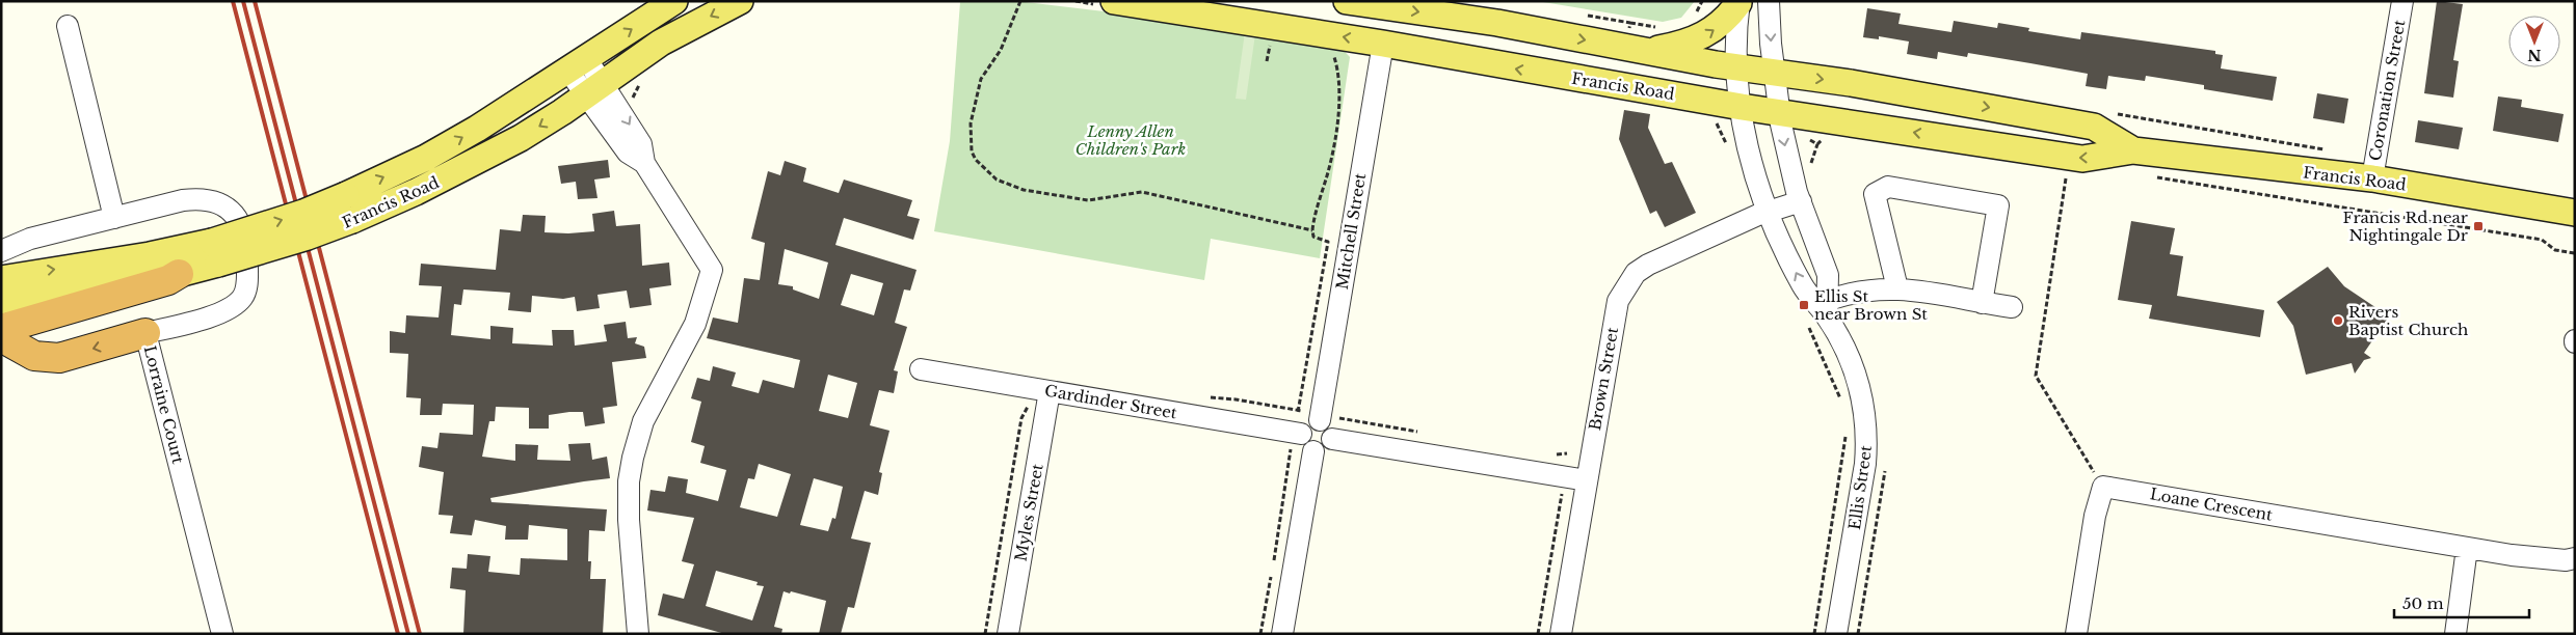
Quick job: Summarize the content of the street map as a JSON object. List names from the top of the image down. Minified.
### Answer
{"streets":{"main road":["Francis Road"],"street":["Coronation Street","Mitchell Street","Brown Street","Gardinder Street","Lorraine Court","Ellis Street","Loane Crescent","Myles Street"]},"crossings":[["Francis Road","Coronation Street"],["Francis Road","Mitchell Street"],["Francis Road","Ellis Street"],["Mitchell Street","Gardinder Street"],["Brown Street","Ellis Street"],["Gardinder Street","Myles Street"]],"parks":["Lenny Allen Children's Park"],"places":{"transit":["Francis Rd near Nightingale Dr","Ellis St near Brown St"],"other":["Rivers Baptist Church"]},"scale_bar":"50 m","north":"bottom"}
